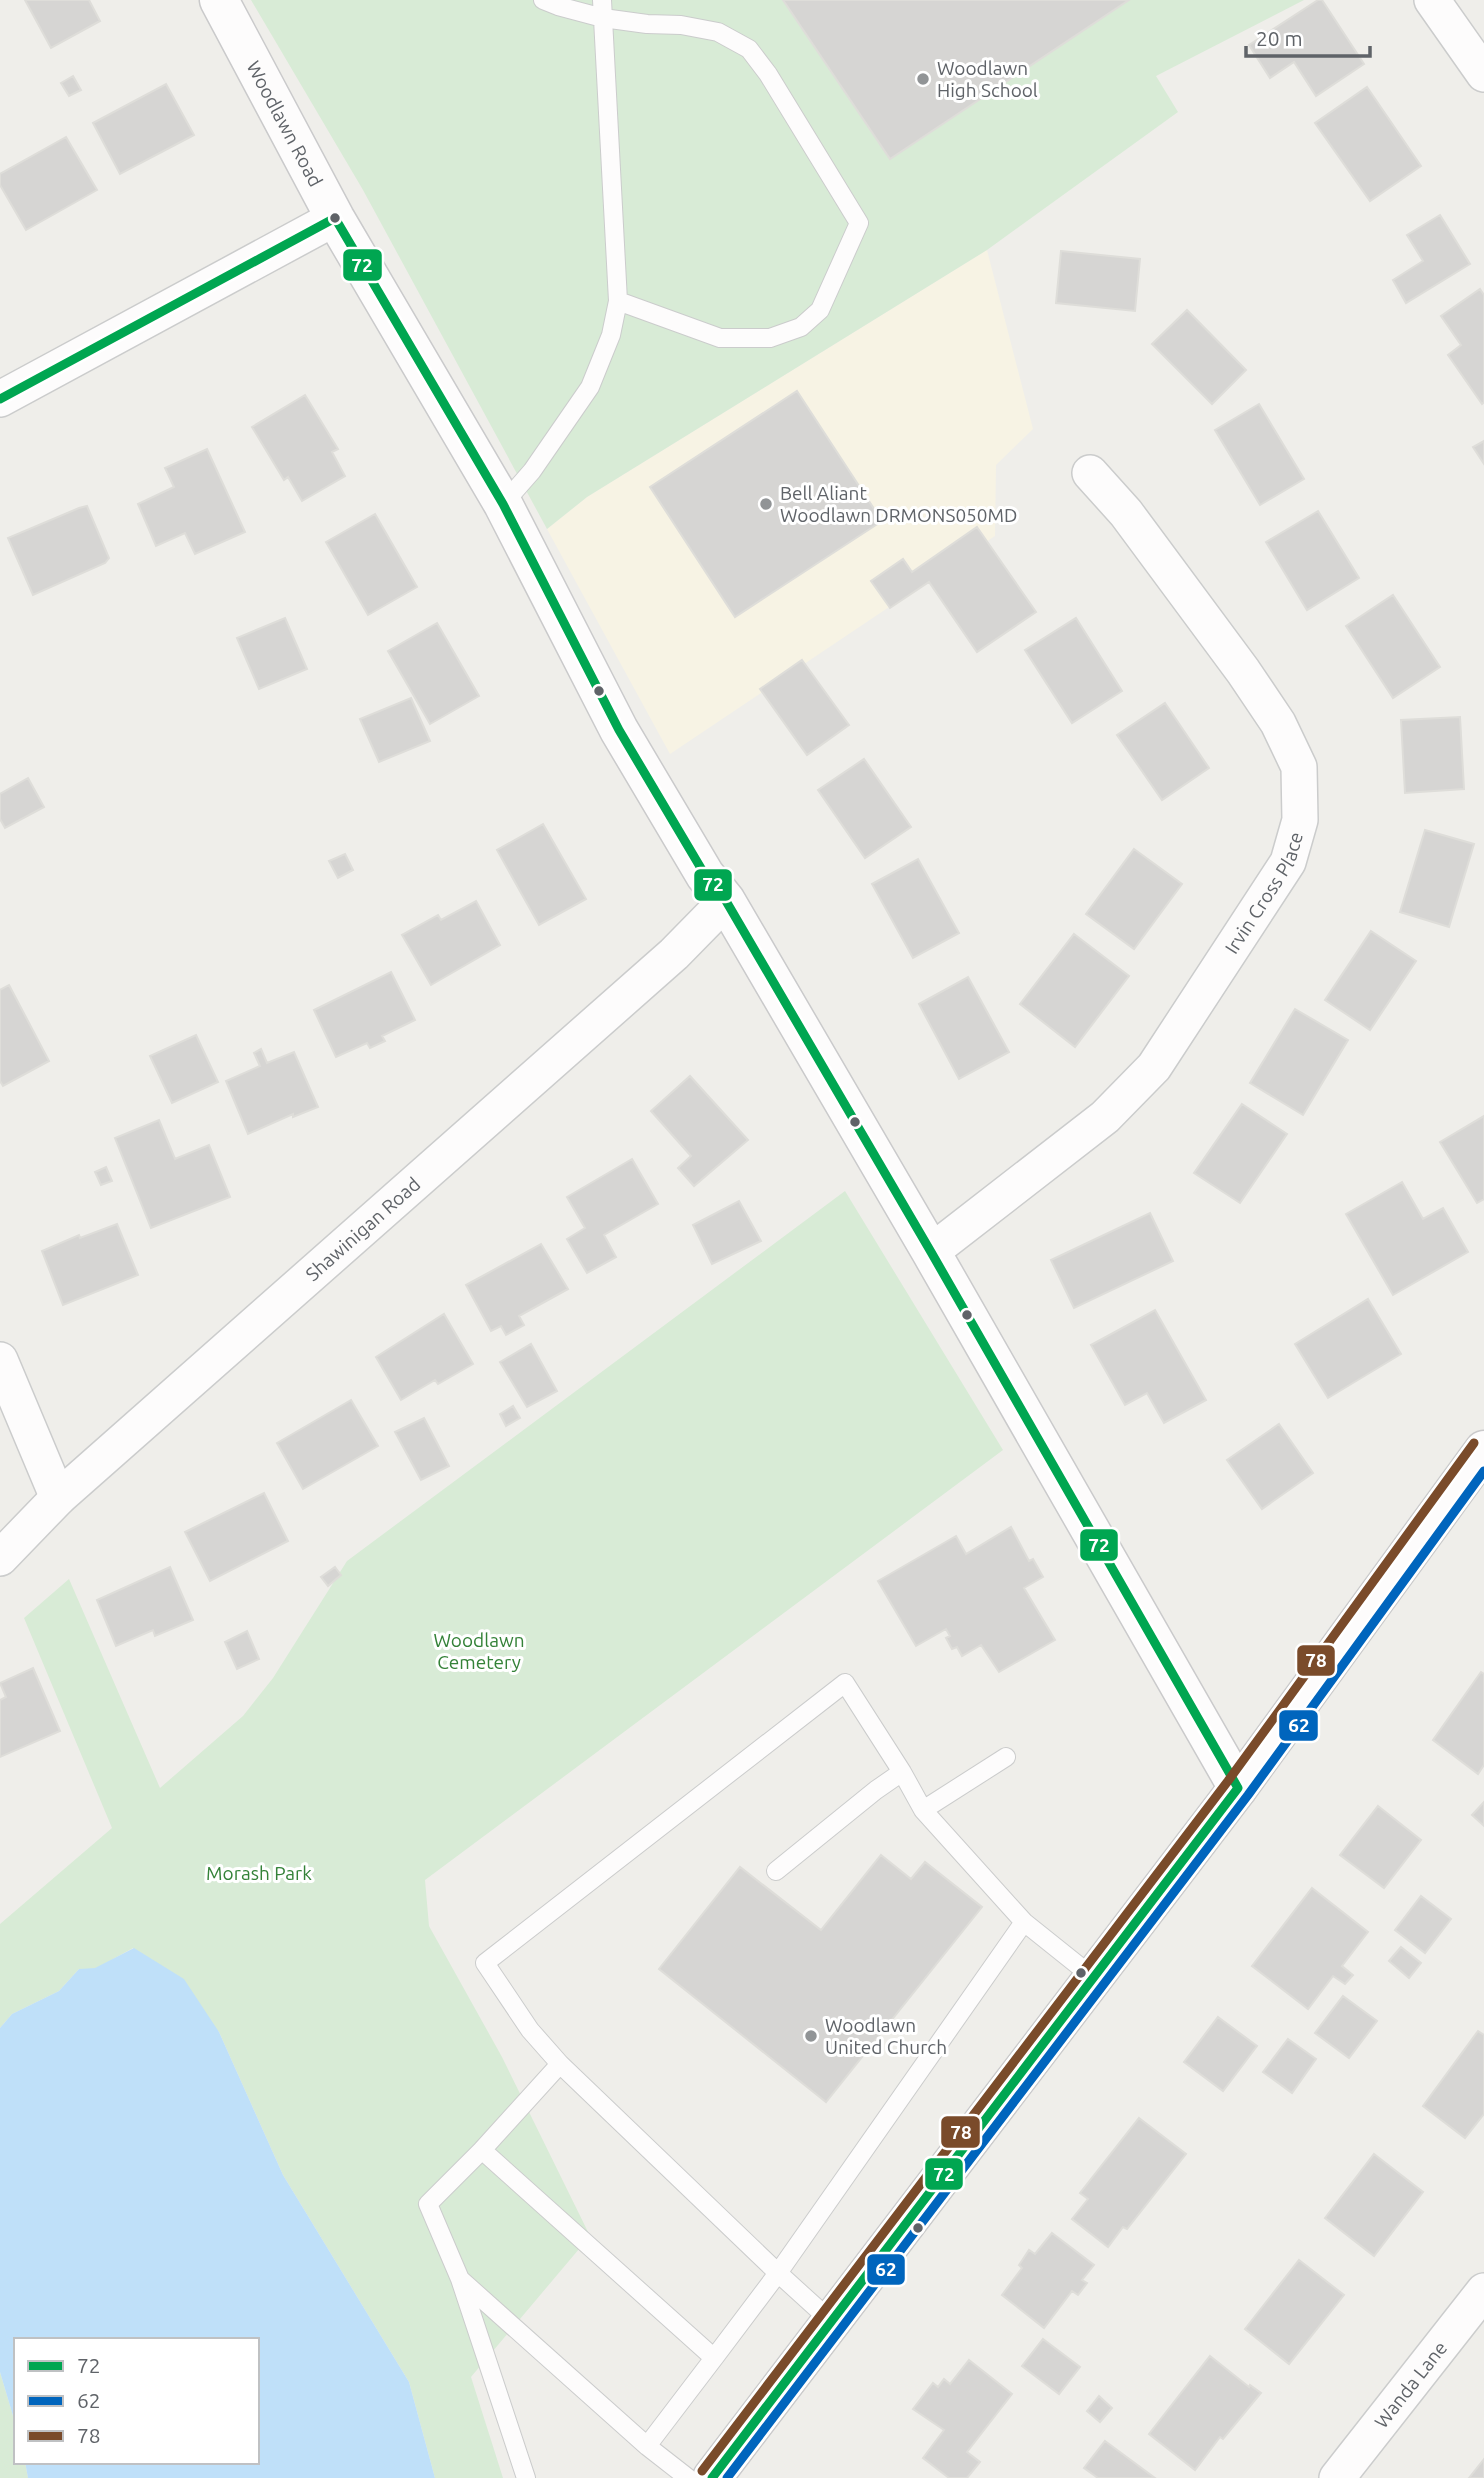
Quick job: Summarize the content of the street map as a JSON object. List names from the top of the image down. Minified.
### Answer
{"streets":{"street":["Woodlawn Road","Irvin Cross Place","Shawinigan Road","Wanda Lane"]},"crossings":[["Woodlawn Road","Irvin Cross Place"],["Woodlawn Road","Shawinigan Road"]],"parks":["Woodlawn Cemetery","Morash Park"],"places":["Woodlawn High School","Bell Aliant Woodlawn DRMONS050MD","Woodlawn United Church"],"lines":["transit line 72","transit line 78","transit line 62"],"legend":["72","62","78"],"scale_bar":"20 m"}
